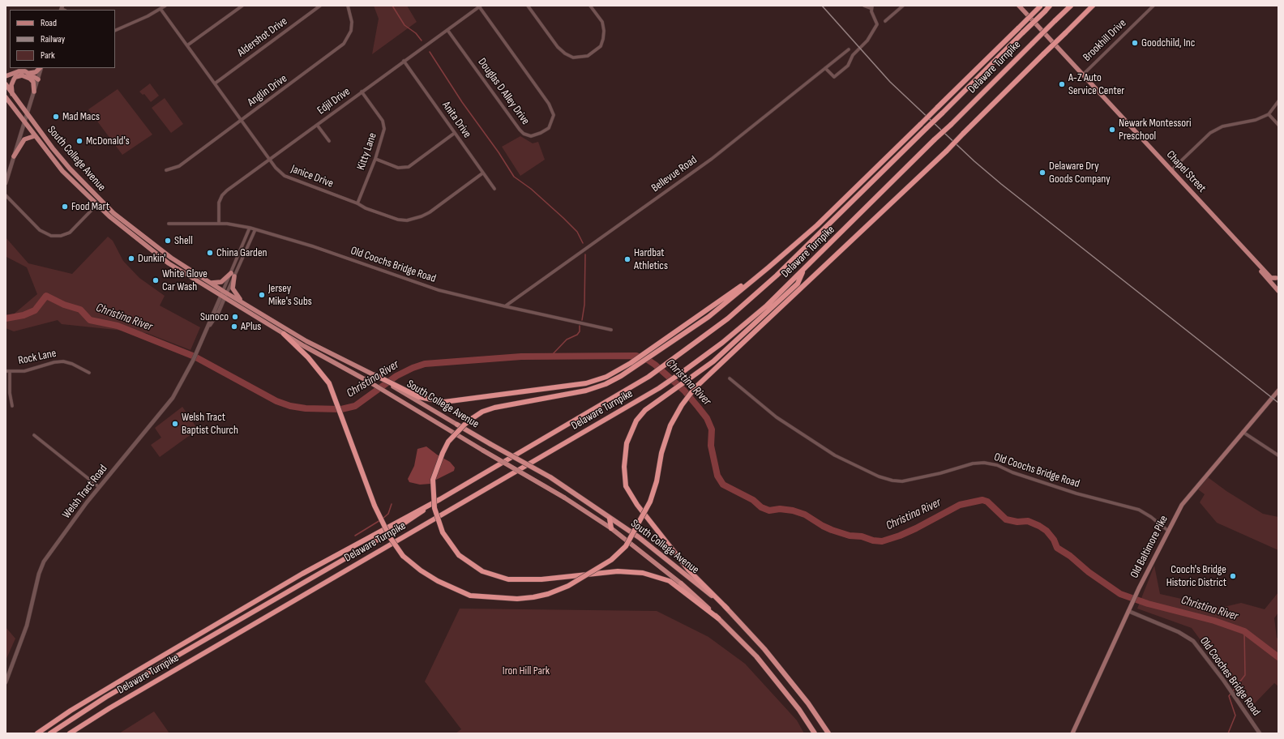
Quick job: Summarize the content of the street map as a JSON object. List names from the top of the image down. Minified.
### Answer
{"streets":{"highway":["Delaware Turnpike","South College Avenue"],"main road":["Chapel Street","Old Baltimore Pike"],"street":["Aldershot Drive","Brookhill Drive","Anglin Drive","Douglas D Alley Drive","Edjil Drive","Anita Drive","Kitty Lane","Bellevue Road","Janice Drive","Old Coochs Bridge Road","Rock Lane","Welsh Tract Road","Old Cooches Bridge Road"]},"crossings":[["Aldershot Drive","Janice Drive"],["Brookhill Drive","Chapel Street"],["Anglin Drive","Janice Drive"],["Douglas D Alley Drive","Edjil Drive"],["Edjil Drive","Anita Drive"],["Edjil Drive","Kitty Lane"],["Edjil Drive","Janice Drive"],["Edjil Drive","Old Coochs Bridge Road"],["Anita Drive","Janice Drive"],["Kitty Lane","Janice Drive"],["South College Avenue","Welsh Tract Road"],["Bellevue Road","Old Coochs Bridge Road"],["Old Coochs Bridge Road","Welsh Tract Road"],["Old Coochs Bridge Road","Old Baltimore Pike"],["Old Baltimore Pike","Old Cooches Bridge Road"]],"water":["Christina River"],"parks":["Iron Hill Park"],"places":["Goodchild, Inc","A-Z Auto Service Center","Mad Macs","Newark Montessori Preschool","McDonald's","Delaware Dry Goods Company","Food Mart","Shell","China Garden","Dunkin'","Hardbat Athletics","White Glove Car Wash","Jersey Mike's Subs","Sunoco","APlus","Welsh Tract Baptist Church","Cooch's Bridge Historic District"],"legend":["Road","Railway","Park"]}
